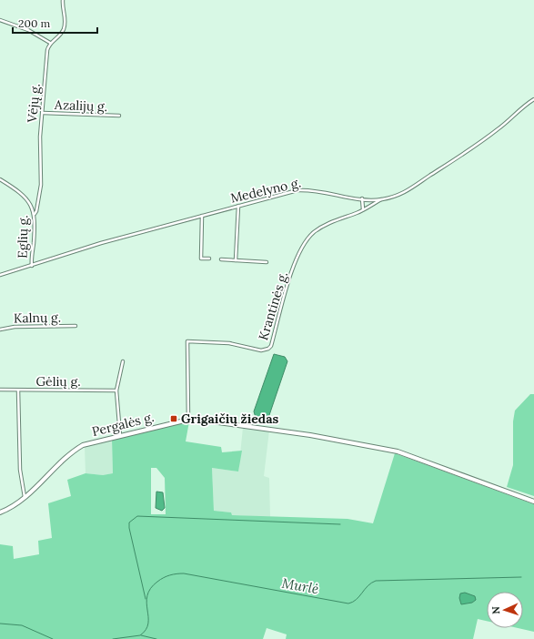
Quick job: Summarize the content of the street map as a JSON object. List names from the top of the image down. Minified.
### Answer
{"streets":{"main road":["Pergalės g."],"street":["Vėjų g.","Azalijų g.","Medelyno g.","Eglių g.","Krantinės g.","Kalnų g.","Gėlių g."]},"crossings":[["Vėjų g.","Azalijų g."],["Vėjų g.","Eglių g."],["Medelyno g.","Eglių g."],["Medelyno g.","Krantinės g."],["Krantinės g.","Pergalės g."]],"water":["Murlė"],"places":{"transit":["Grigaičių žiedas"]},"scale_bar":"200 m","north":"left"}
